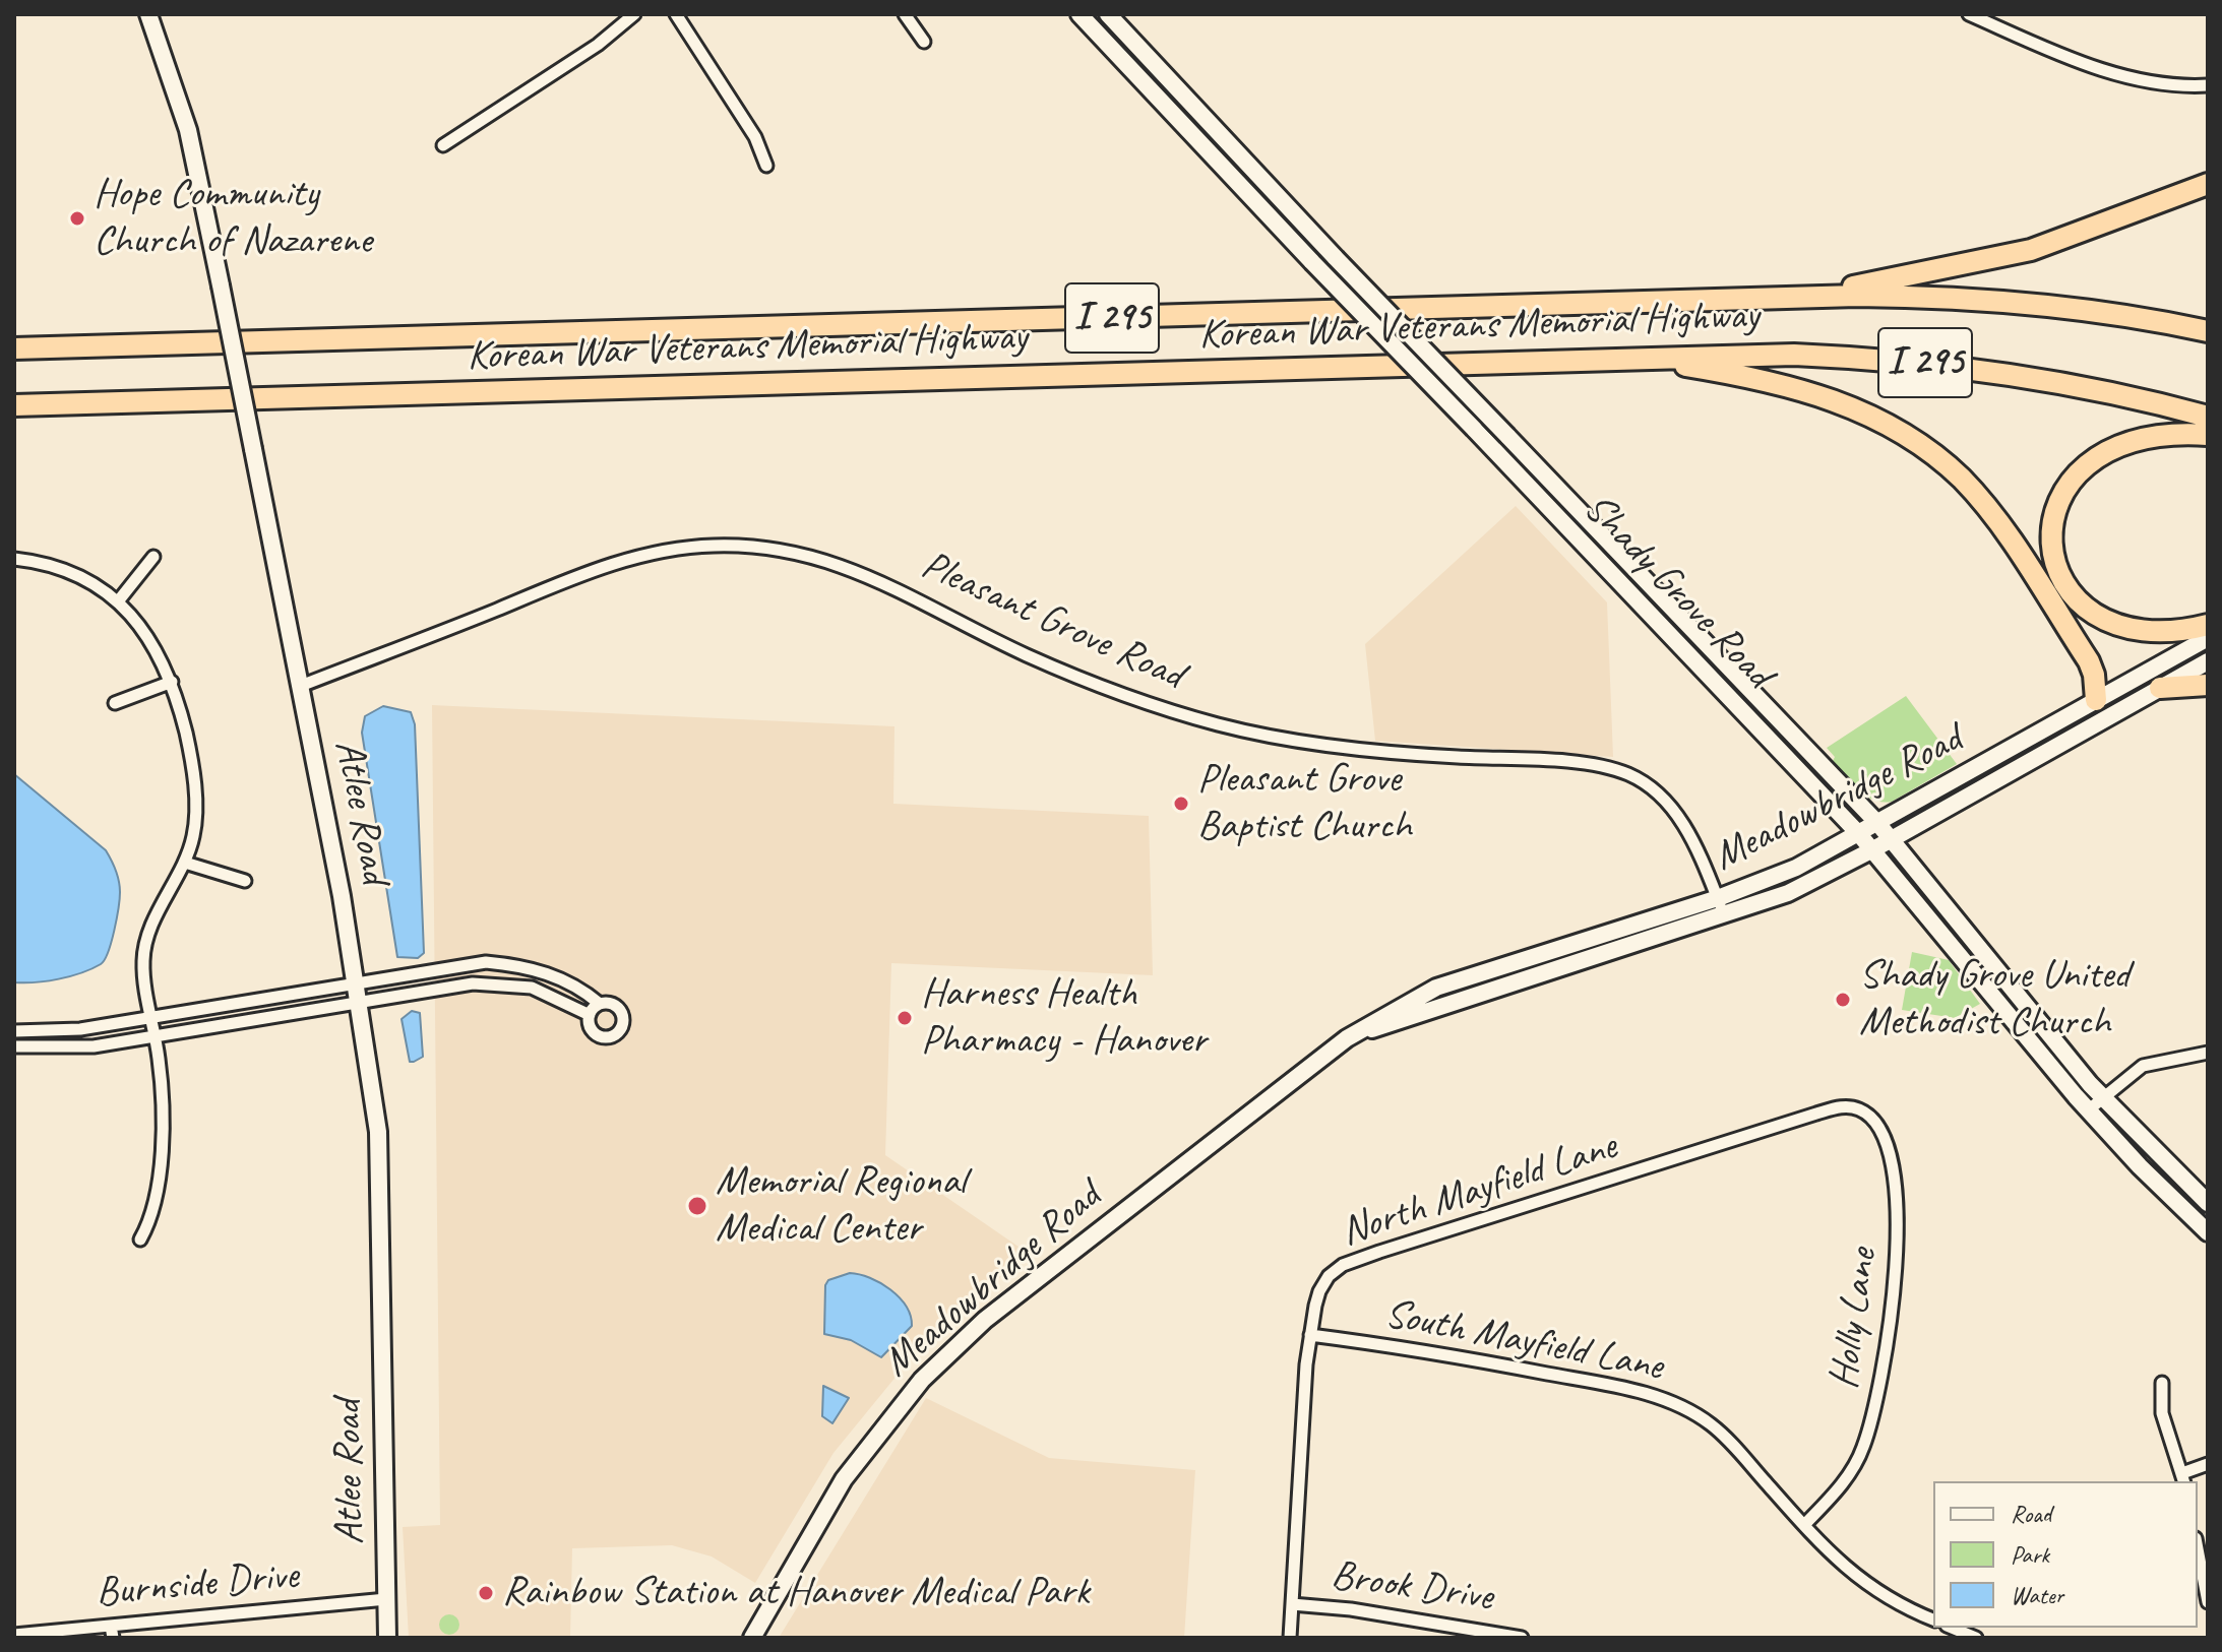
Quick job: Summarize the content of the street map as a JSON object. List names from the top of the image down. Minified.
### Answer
{"streets":{"highway":["I 295","Korean War Veterans Memorial Highway"],"main road":["Shady Grove Road","Meadowbridge Road","Atlee Road"],"street":["Pleasant Grove Road","North Mayfield Lane","Holly Lane","South Mayfield Lane","Burnside Drive","Brook Drive"]},"crossings":[["Shady Grove Road","Meadowbridge Road"],["Pleasant Grove Road","Meadowbridge Road"],["Pleasant Grove Road","Atlee Road"],["Atlee Road","Burnside Drive"],["North Mayfield Lane","Holly Lane"],["North Mayfield Lane","South Mayfield Lane"],["North Mayfield Lane","Brook Drive"],["Holly Lane","South Mayfield Lane"]],"places":["Hope Community Church of Nazarene","Pleasant Grove Baptist Church","Shady Grove United Methodist Church","Harness Health Pharmacy - Hanover","Memorial Regional Medical Center","Rainbow Station at Hanover Medical Park"],"legend":["Road","Park","Water"]}
